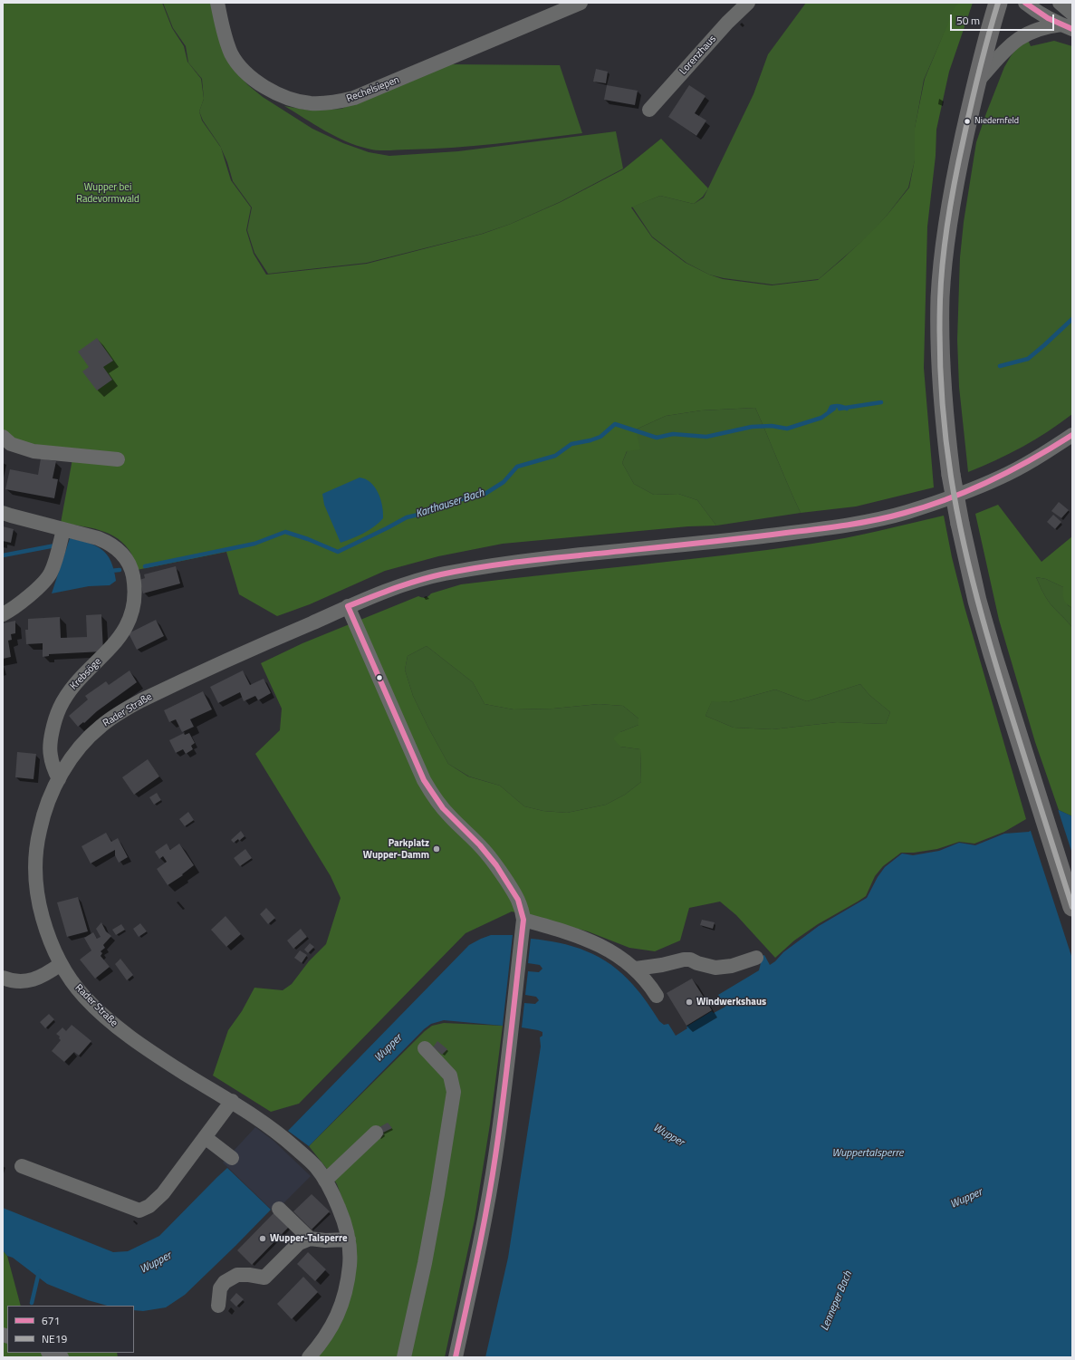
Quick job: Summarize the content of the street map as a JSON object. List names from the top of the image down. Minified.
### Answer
{"streets":{"street":["Lorenzhaus","Rechelsiepen","Krebsöge","Rader Straße"]},"crossings":[["Krebsöge","Rader Straße"]],"water":["Karthauser Bach","Wupper","Wuppertalsperre","Lenneper Bach"],"parks":["Wupper bei Radevormwald"],"places":["Niedernfeld","Parkplatz Wupper-Damm","Windwerkshaus","Wupper-Talsperre"],"lines":["transit line 671","transit line NE19"],"legend":["671","NE19"],"scale_bar":"50 m"}
